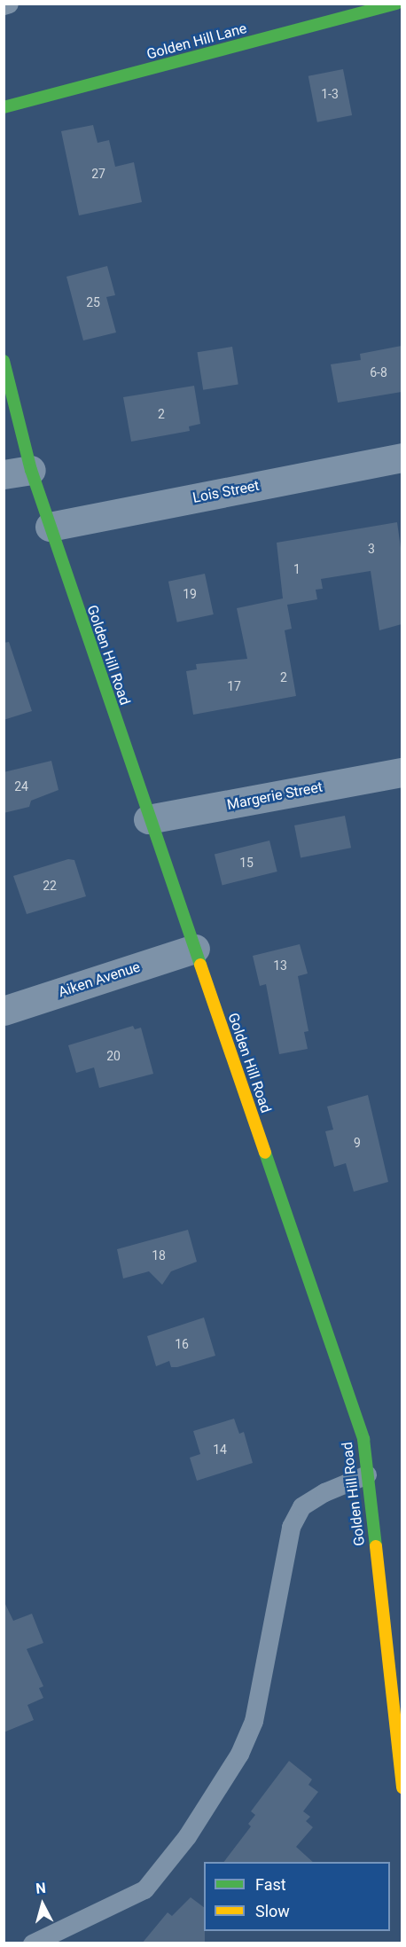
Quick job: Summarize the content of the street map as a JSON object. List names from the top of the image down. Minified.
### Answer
{"streets":{"street":["Golden Hill Lane","Lois Street","Golden Hill Road","Margerie Street","Aiken Avenue"]},"crossings":[["Lois Street","Golden Hill Road"],["Golden Hill Road","Margerie Street"],["Golden Hill Road","Aiken Avenue"]],"house_numbers":["1-3","27","25","6-8","2","3","1","19","2","17","24","15","22","13","20","9","18","16","14"],"legend":["Fast","Slow"],"north":"top"}
